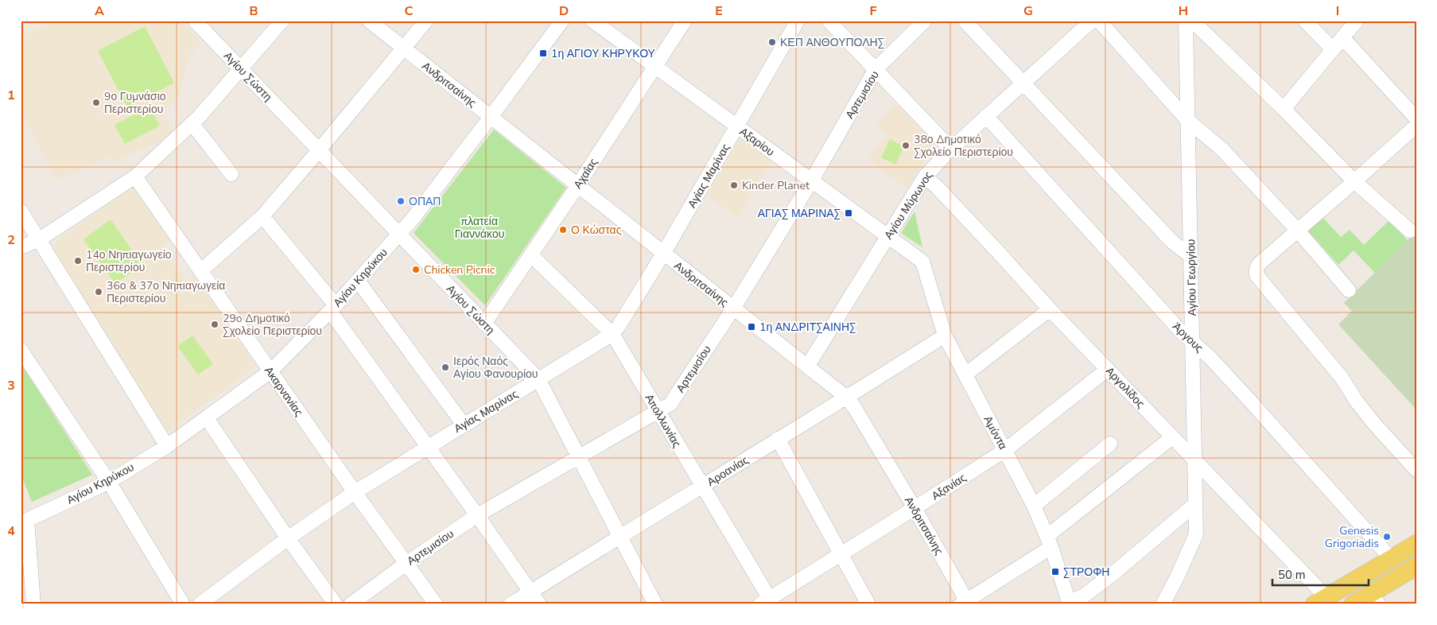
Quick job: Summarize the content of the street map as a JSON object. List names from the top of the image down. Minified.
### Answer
{"streets":{"street":["Αγίου Σώστη","Ανδριτσαίνης","Αρτεμισίου","Αξαρίου","Αχαΐας","Αγίας Μαρίνας","Αγίου Μύρωνος","Αγίου Κηρύκου","Αγίου Γεωργίου","Άργους","Αργολίδος","Ακαρνανίας","Απολλωνίας","Αμύντα","Αροανίας","Αξανίας"]},"crossings":[["Αγίου Σώστη","Αρτεμισίου"],["Αγίου Σώστη","Αχαΐας"],["Αγίου Σώστη","Αγίας Μαρίνας"],["Αγίου Σώστη","Αγίου Κηρύκου"],["Αγίου Σώστη","Αροανίας"],["Ανδριτσαίνης","Αρτεμισίου"],["Ανδριτσαίνης","Αχαΐας"],["Ανδριτσαίνης","Αγίας Μαρίνας"],["Ανδριτσαίνης","Αγίου Μύρωνος"],["Ανδριτσαίνης","Αγίου Κηρύκου"],["Ανδριτσαίνης","Αροανίας"],["Ανδριτσαίνης","Αξανίας"],["Αρτεμισίου","Αξαρίου"],["Αρτεμισίου","Ακαρνανίας"],["Αρτεμισίου","Απολλωνίας"],["Αξαρίου","Αχαΐας"],["Αξαρίου","Αγίας Μαρίνας"],["Αξαρίου","Αγίου Μύρωνος"],["Αξαρίου","Αμύντα"],["Αχαΐας","Απολλωνίας"],["Αγίας Μαρίνας","Ακαρνανίας"],["Αγίας Μαρίνας","Απολλωνίας"],["Αγίου Μύρωνος","Άργους"],["Αγίου Μύρωνος","Αργολίδος"],["Αγίου Κηρύκου","Ακαρνανίας"],["Αγίου Γεωργίου","Άργους"],["Αγίου Γεωργίου","Αργολίδος"],["Αργολίδος","Αξανίας"],["Απολλωνίας","Αροανίας"],["Απολλωνίας","Αξανίας"],["Αμύντα","Αροανίας"],["Αμύντα","Αξανίας"]],"parks":["πλατεία Γιαννάκου"],"places":{"other":["ΚΕΠ ΑΝΘΟΥΠΟΛΗΣ","9ο Γυμνάσιο Περιστερίου","38ο Δημοτικό Σχολείο Περιστερίου","Kinder Planet","ΟΠΑΠ","Ο Κώστας","14ο Νηπιαγωγείο Περιστερίου","Chicken Picnic","36ο & 37ο Νηπιαγωγεία Περιστερίου","29o Δημοτικό Σχολείο Περιστερίου","Ιερός Ναός Αγίου Φανουρίου","Genesis Grigoriadis"],"transit":["1η ΑΓΙΟΥ ΚΗΡΥΚΟΥ","ΑΓΙΑΣ ΜΑΡΙΝΑΣ","1η ΑΝΔΡΙΤΣΑΙΝΗΣ","ΣΤΡΟΦΗ"]},"scale_bar":"50 m","grid":{"columns":["A","B","C","D","E","F","G","H","I"],"rows":["1","2","3","4"]}}
